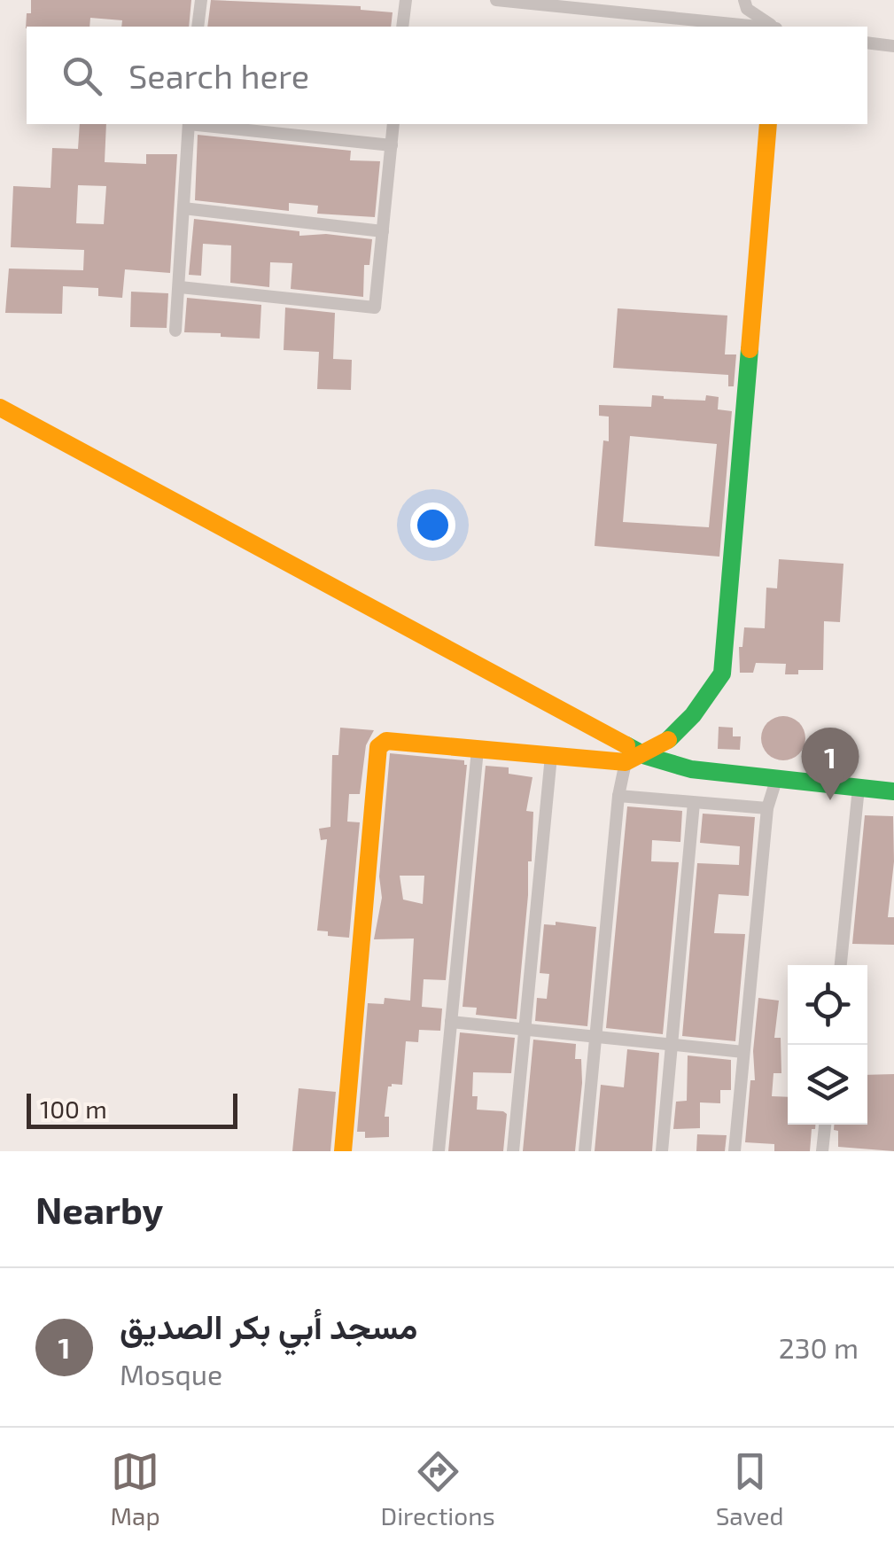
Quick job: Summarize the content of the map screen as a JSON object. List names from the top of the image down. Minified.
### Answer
{"scale_bar":"100 m","page":{"search":"Search here","pins":"1","scale":"100 m","heading":"Nearby","list":[{"mark":"1","name":"مسجد أبي بكر الصديق","note":"Mosque","value":"230 m"}],"nav":["Map","Directions","Saved"]}}
